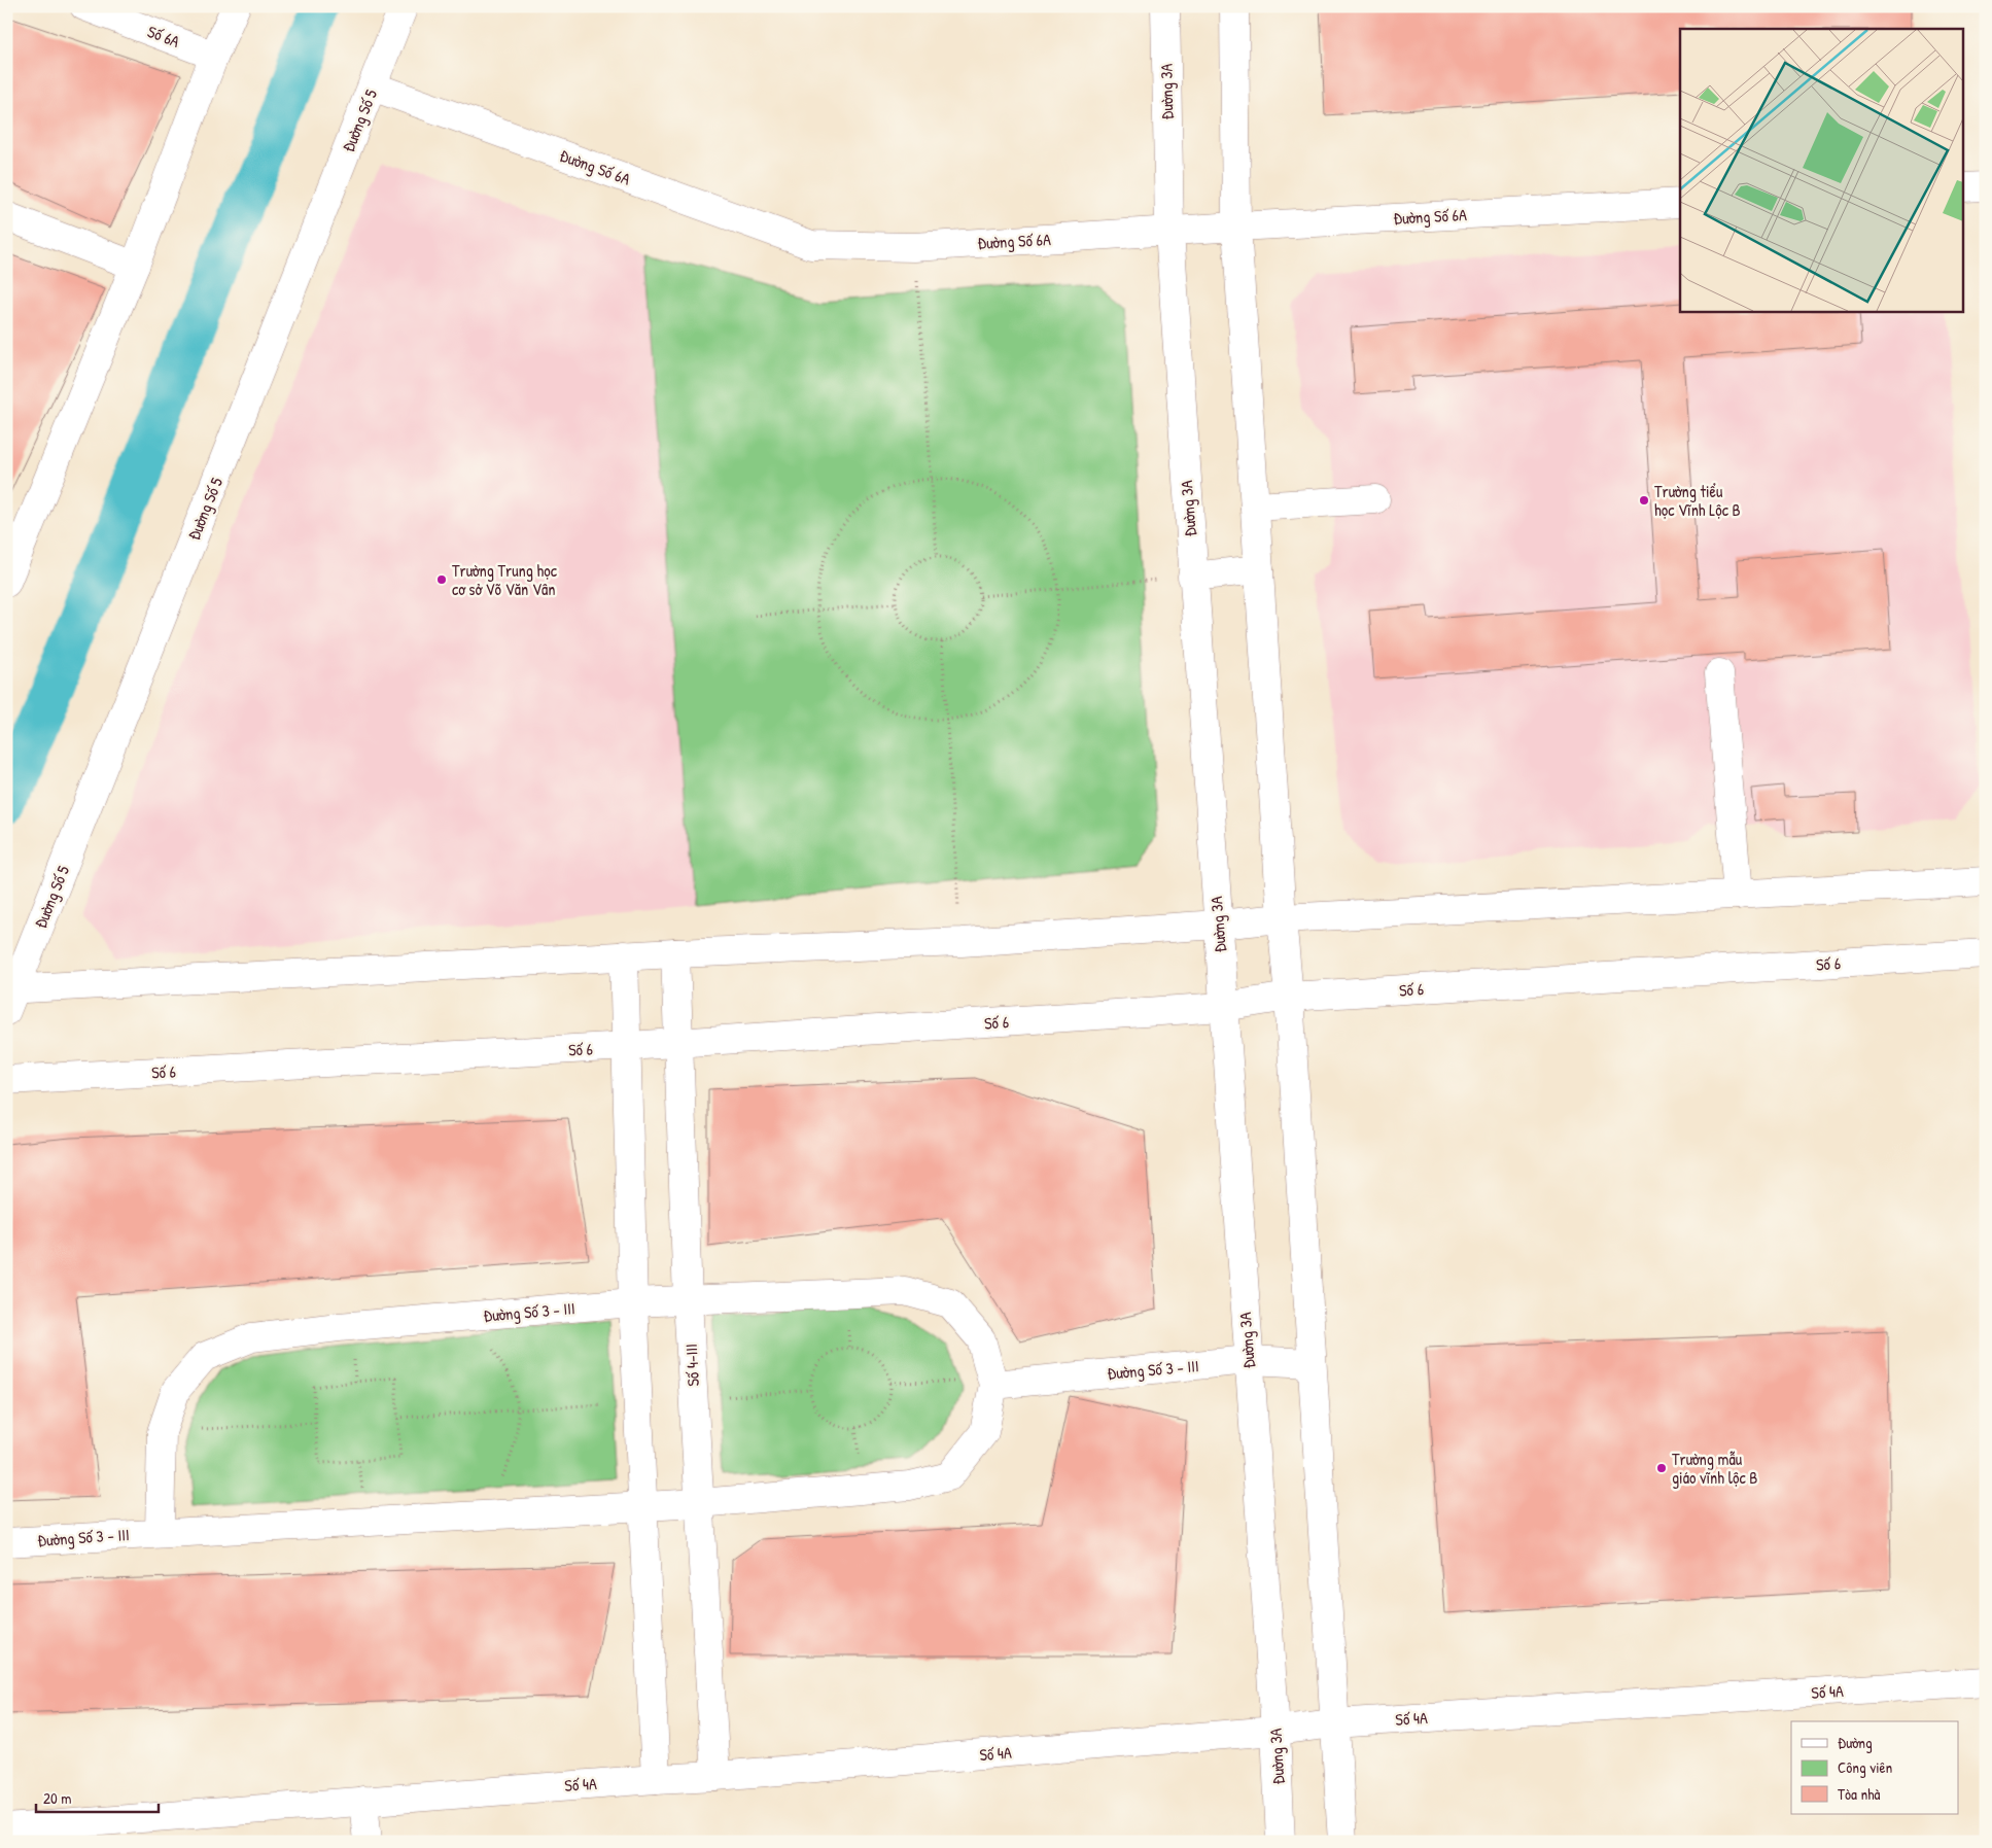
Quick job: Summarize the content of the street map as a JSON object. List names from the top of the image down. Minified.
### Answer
{"streets":{"street":["Số 6A","Đường 3A","Đường Số 5","Đường Số 6A","Số 6","Đường Số 3 - III","Số 4-III","Số 4A"]},"crossings":[["Đường 3A","Đường Số 6A"],["Đường 3A","Số 6"],["Đường 3A","Đường Số 3 - III"],["Đường 3A","Số 4A"],["Đường Số 5","Đường Số 6A"],["Số 6","Số 4-III"],["Đường Số 3 - III","Số 4-III"],["Số 4-III","Số 4A"]],"places":["Trường tiểu học Vĩnh Lộc B","Trường Trung học cơ sở Võ Văn Vân","Trường mẫu giáo vĩnh lộc B"],"legend":["Đường","Công viên","Tòa nhà"],"scale_bar":"20 m"}
